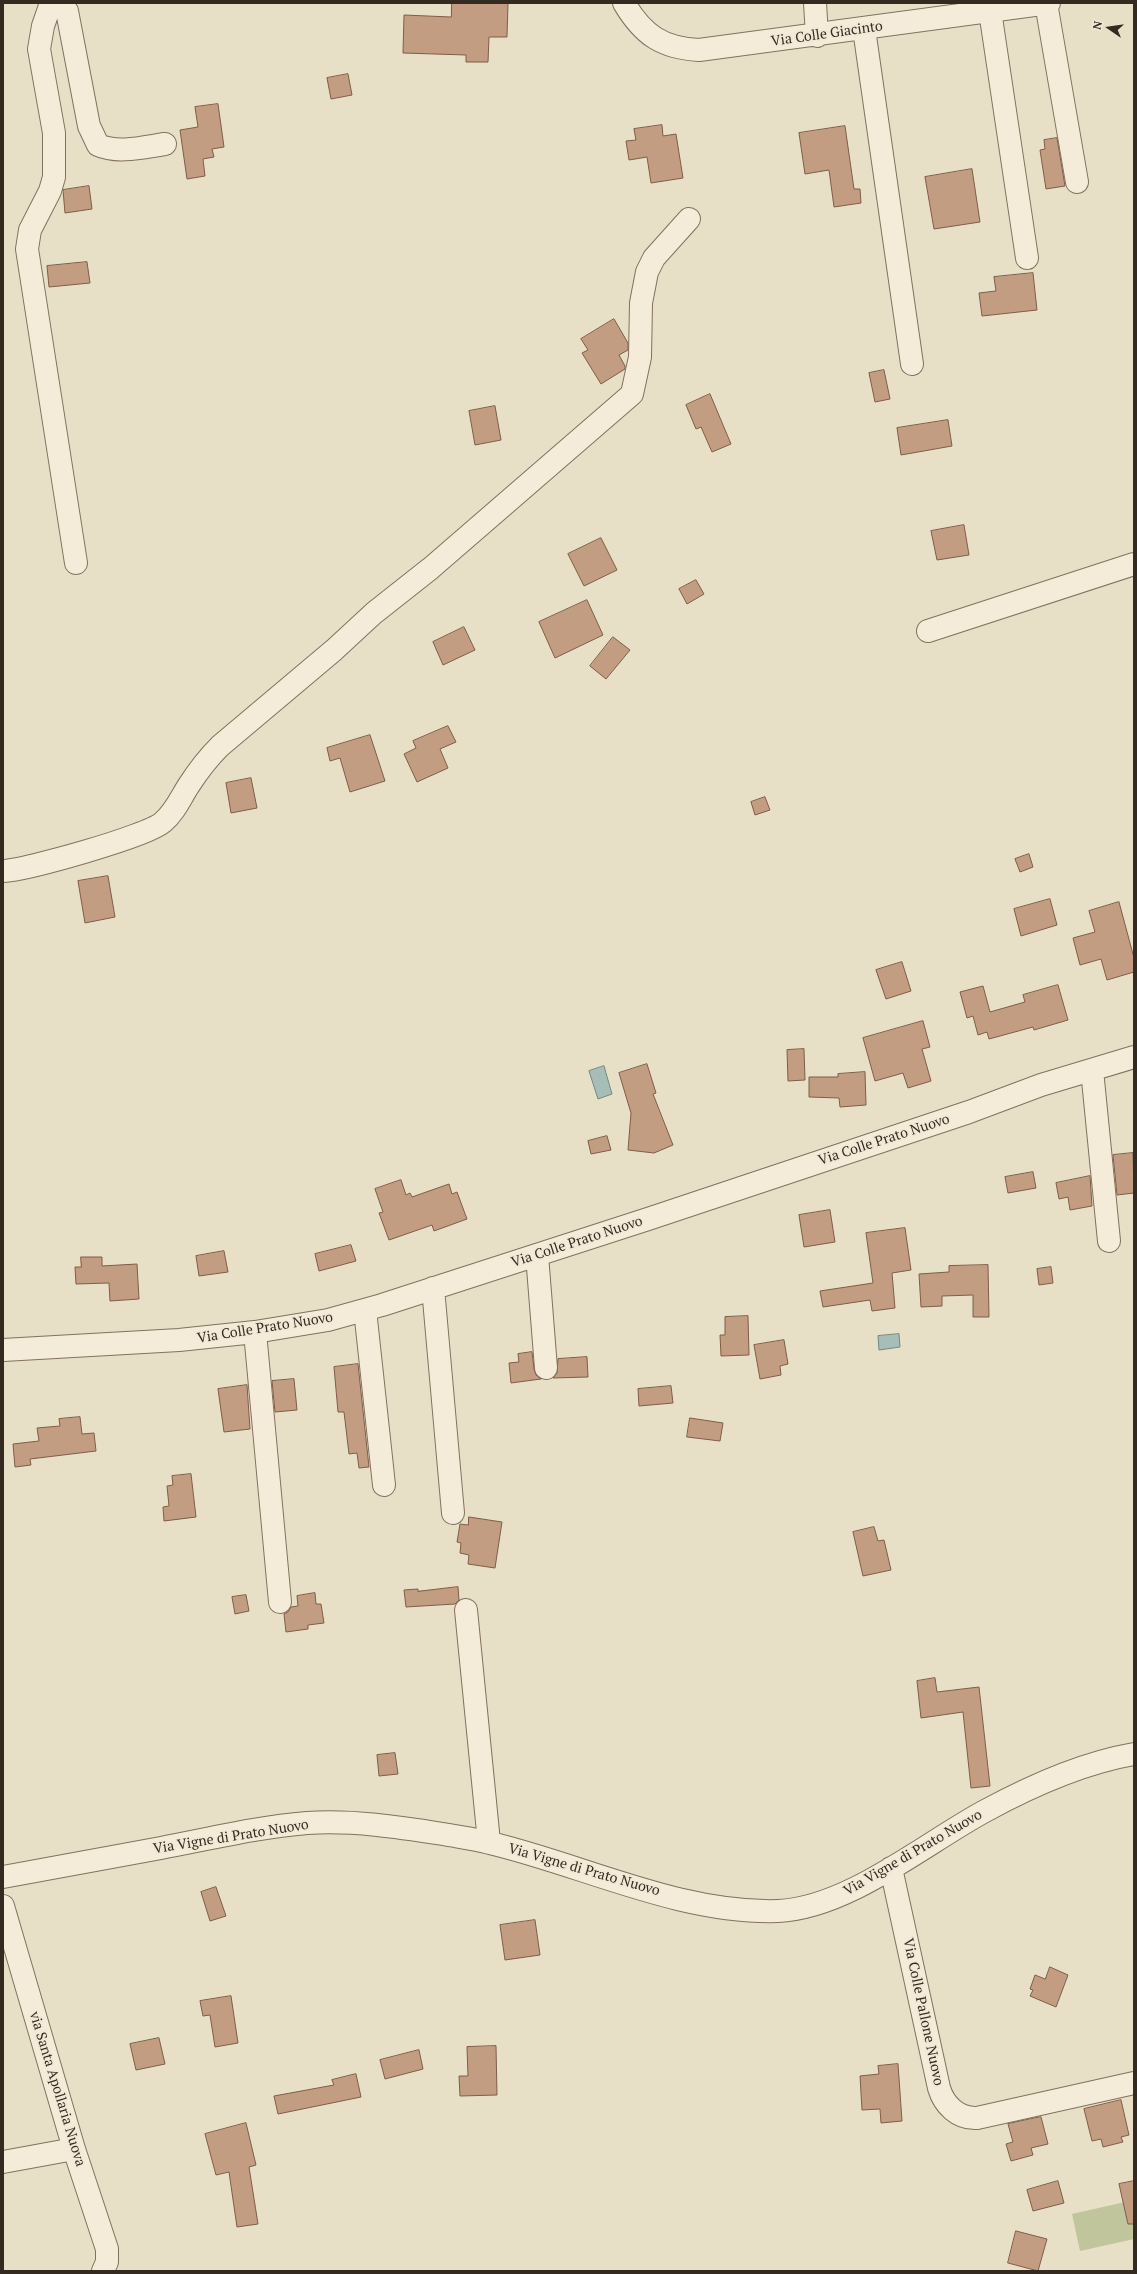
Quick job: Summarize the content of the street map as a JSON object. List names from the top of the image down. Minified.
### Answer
{"streets":{"street":["Via Colle Giacinto","Via Colle Prato Nuovo","Via Vigne di Prato Nuovo","Via Colle Pallone Nuovo","via Santa Apollaria Nuova"]},"crossings":[["Via Vigne di Prato Nuovo","Via Colle Pallone Nuovo"]],"north":"left"}
